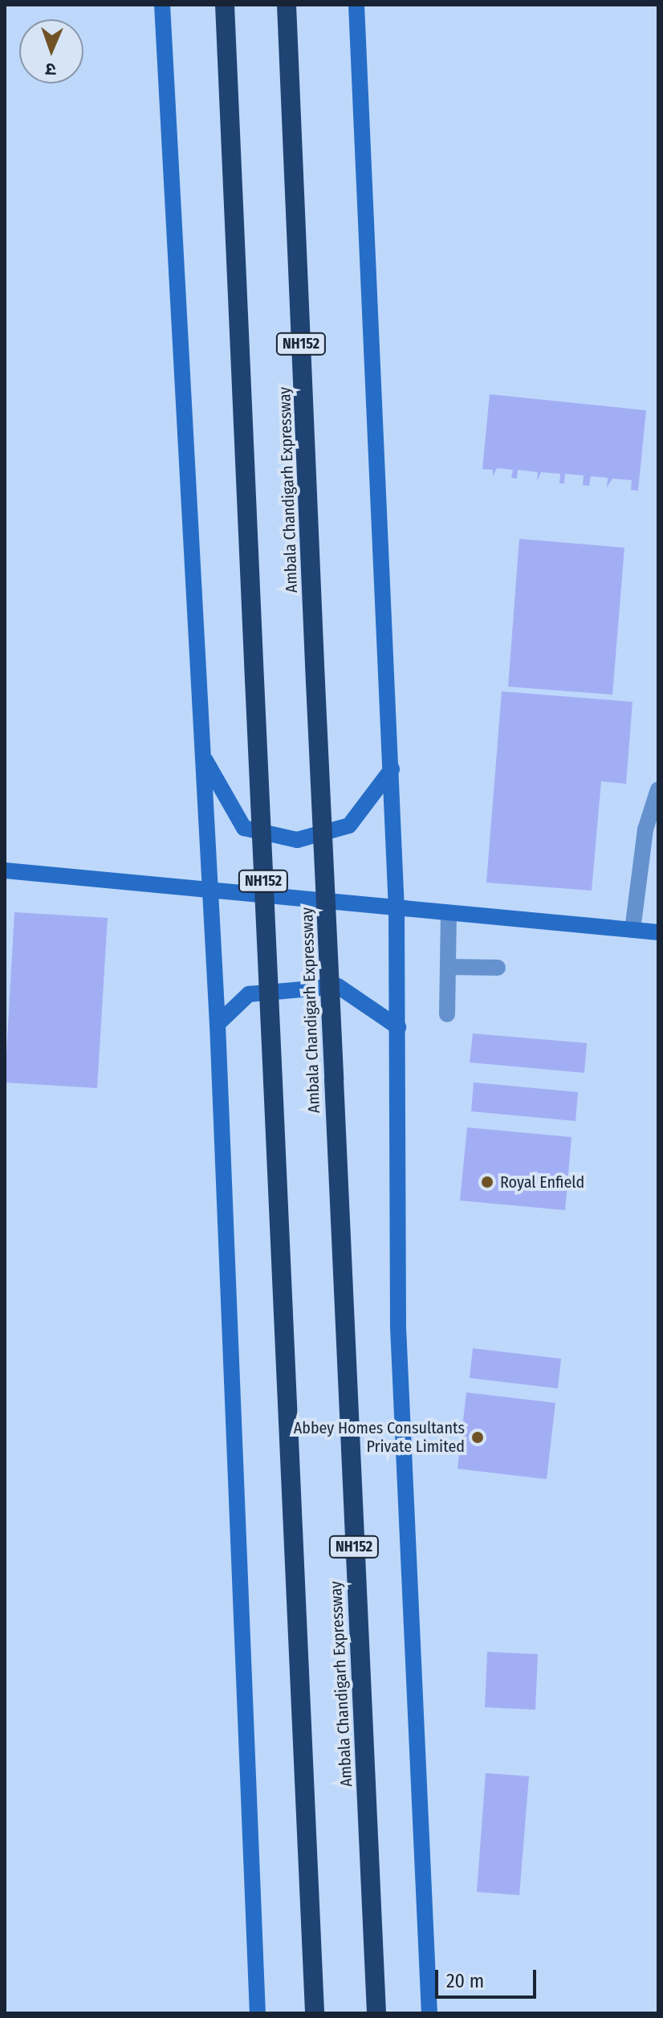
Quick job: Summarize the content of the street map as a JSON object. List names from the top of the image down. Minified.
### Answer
{"streets":{"highway":["NH152","Ambala Chandigarh Expressway"]},"places":["Royal Enfield","Abbey Homes Consultants Private Limited"],"scale_bar":"20 m","north":"bottom"}
